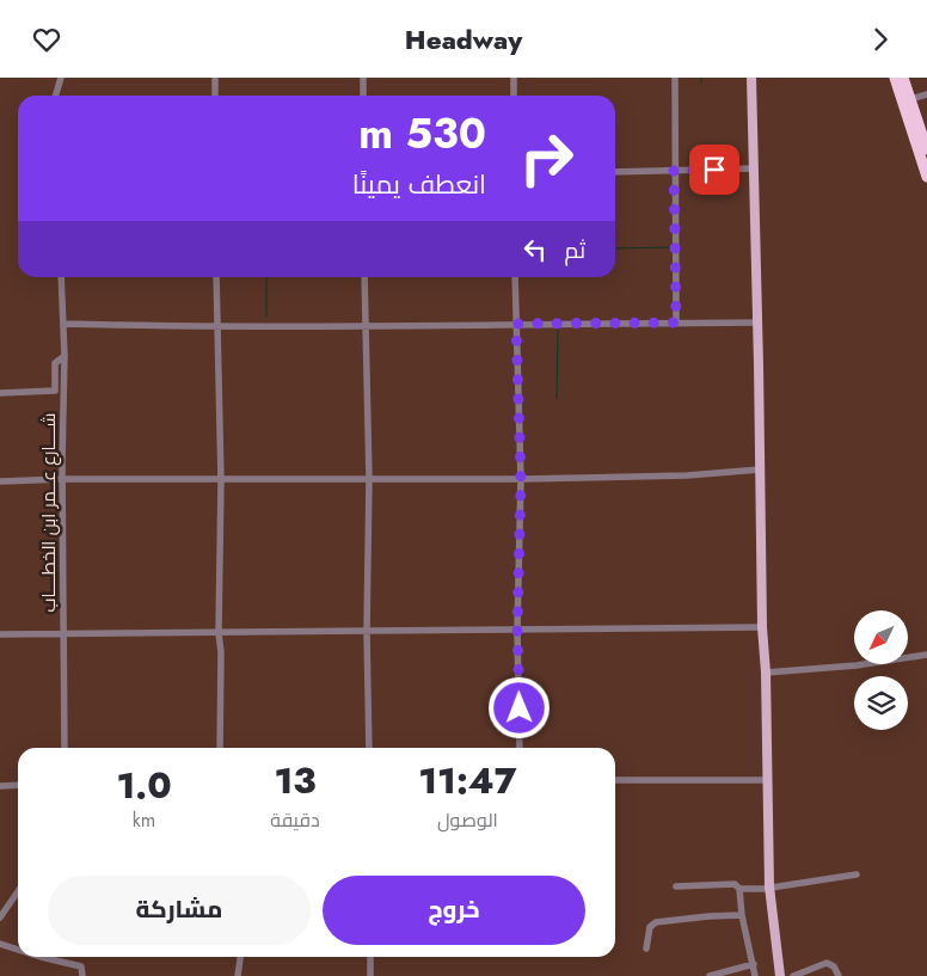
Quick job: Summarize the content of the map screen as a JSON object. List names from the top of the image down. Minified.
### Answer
{"streets":{"street":["شــــارع عــمر ابن الخطــــاب"]},"north":"bottom left","page":{"header":"Headway","turn":["530 m","انعطف يمينًا"],"then":"ثم","eta":["11:47","الوصول","13","دقيقة","1.0","km"],"buttons":["خروج","مشاركة"]}}
